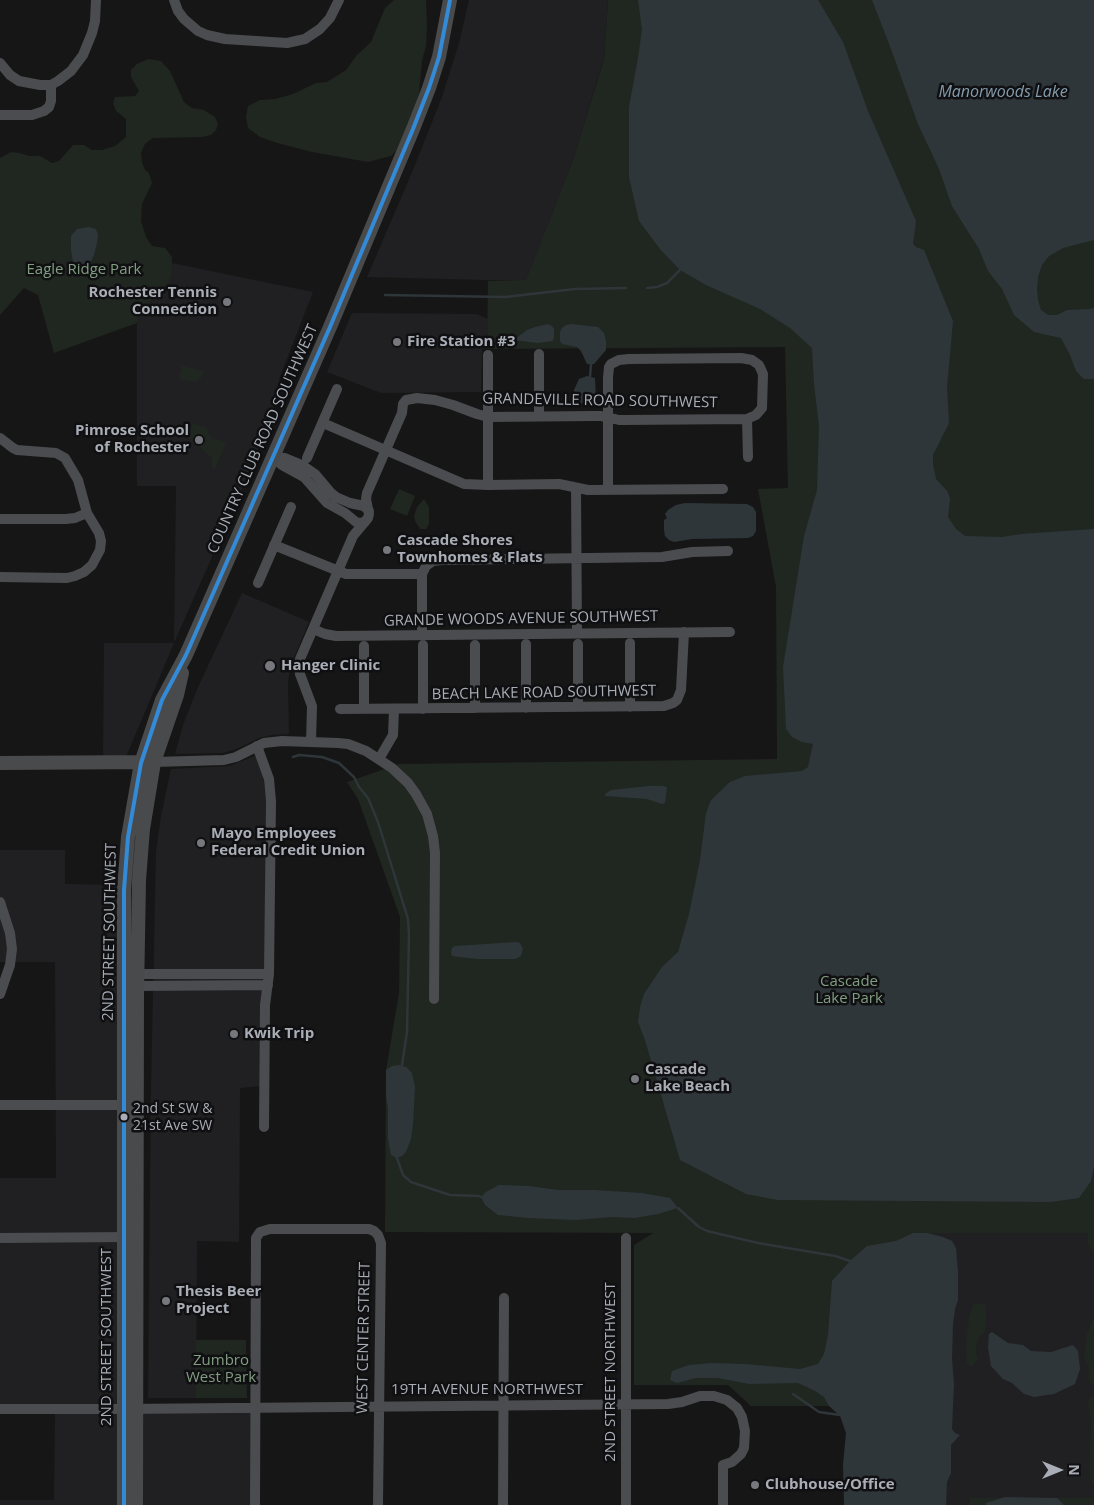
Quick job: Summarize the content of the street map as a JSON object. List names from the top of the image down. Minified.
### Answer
{"streets":{"main road":["COUNTRY CLUB ROAD SOUTHWEST","2ND STREET SOUTHWEST"],"street":["GRANDEVILLE ROAD SOUTHWEST","GRANDE WOODS AVENUE SOUTHWEST","BEACH LAKE ROAD SOUTHWEST","WEST CENTER STREET","2ND STREET NORTHWEST","19TH AVENUE NORTHWEST"]},"crossings":[["GRANDEVILLE ROAD SOUTHWEST","GRANDE WOODS AVENUE SOUTHWEST"],["COUNTRY CLUB ROAD SOUTHWEST","2ND STREET SOUTHWEST"],["GRANDE WOODS AVENUE SOUTHWEST","BEACH LAKE ROAD SOUTHWEST"],["2ND STREET SOUTHWEST","19TH AVENUE NORTHWEST"],["WEST CENTER STREET","19TH AVENUE NORTHWEST"],["2ND STREET NORTHWEST","19TH AVENUE NORTHWEST"]],"water":["Manorwoods Lake"],"parks":["Eagle Ridge Park","Cascade Lake Park","Zumbro West Park"],"places":["Rochester Tennis Connection","Fire Station #3","Pimrose School of Rochester","Cascade Shores Townhomes & Flats","Hanger Clinic","Mayo Employees Federal Credit Union","Kwik Trip","Cascade Lake Beach","2nd St SW & 21st Ave SW","Thesis Beer Project","Clubhouse/Office"],"north":"right"}
